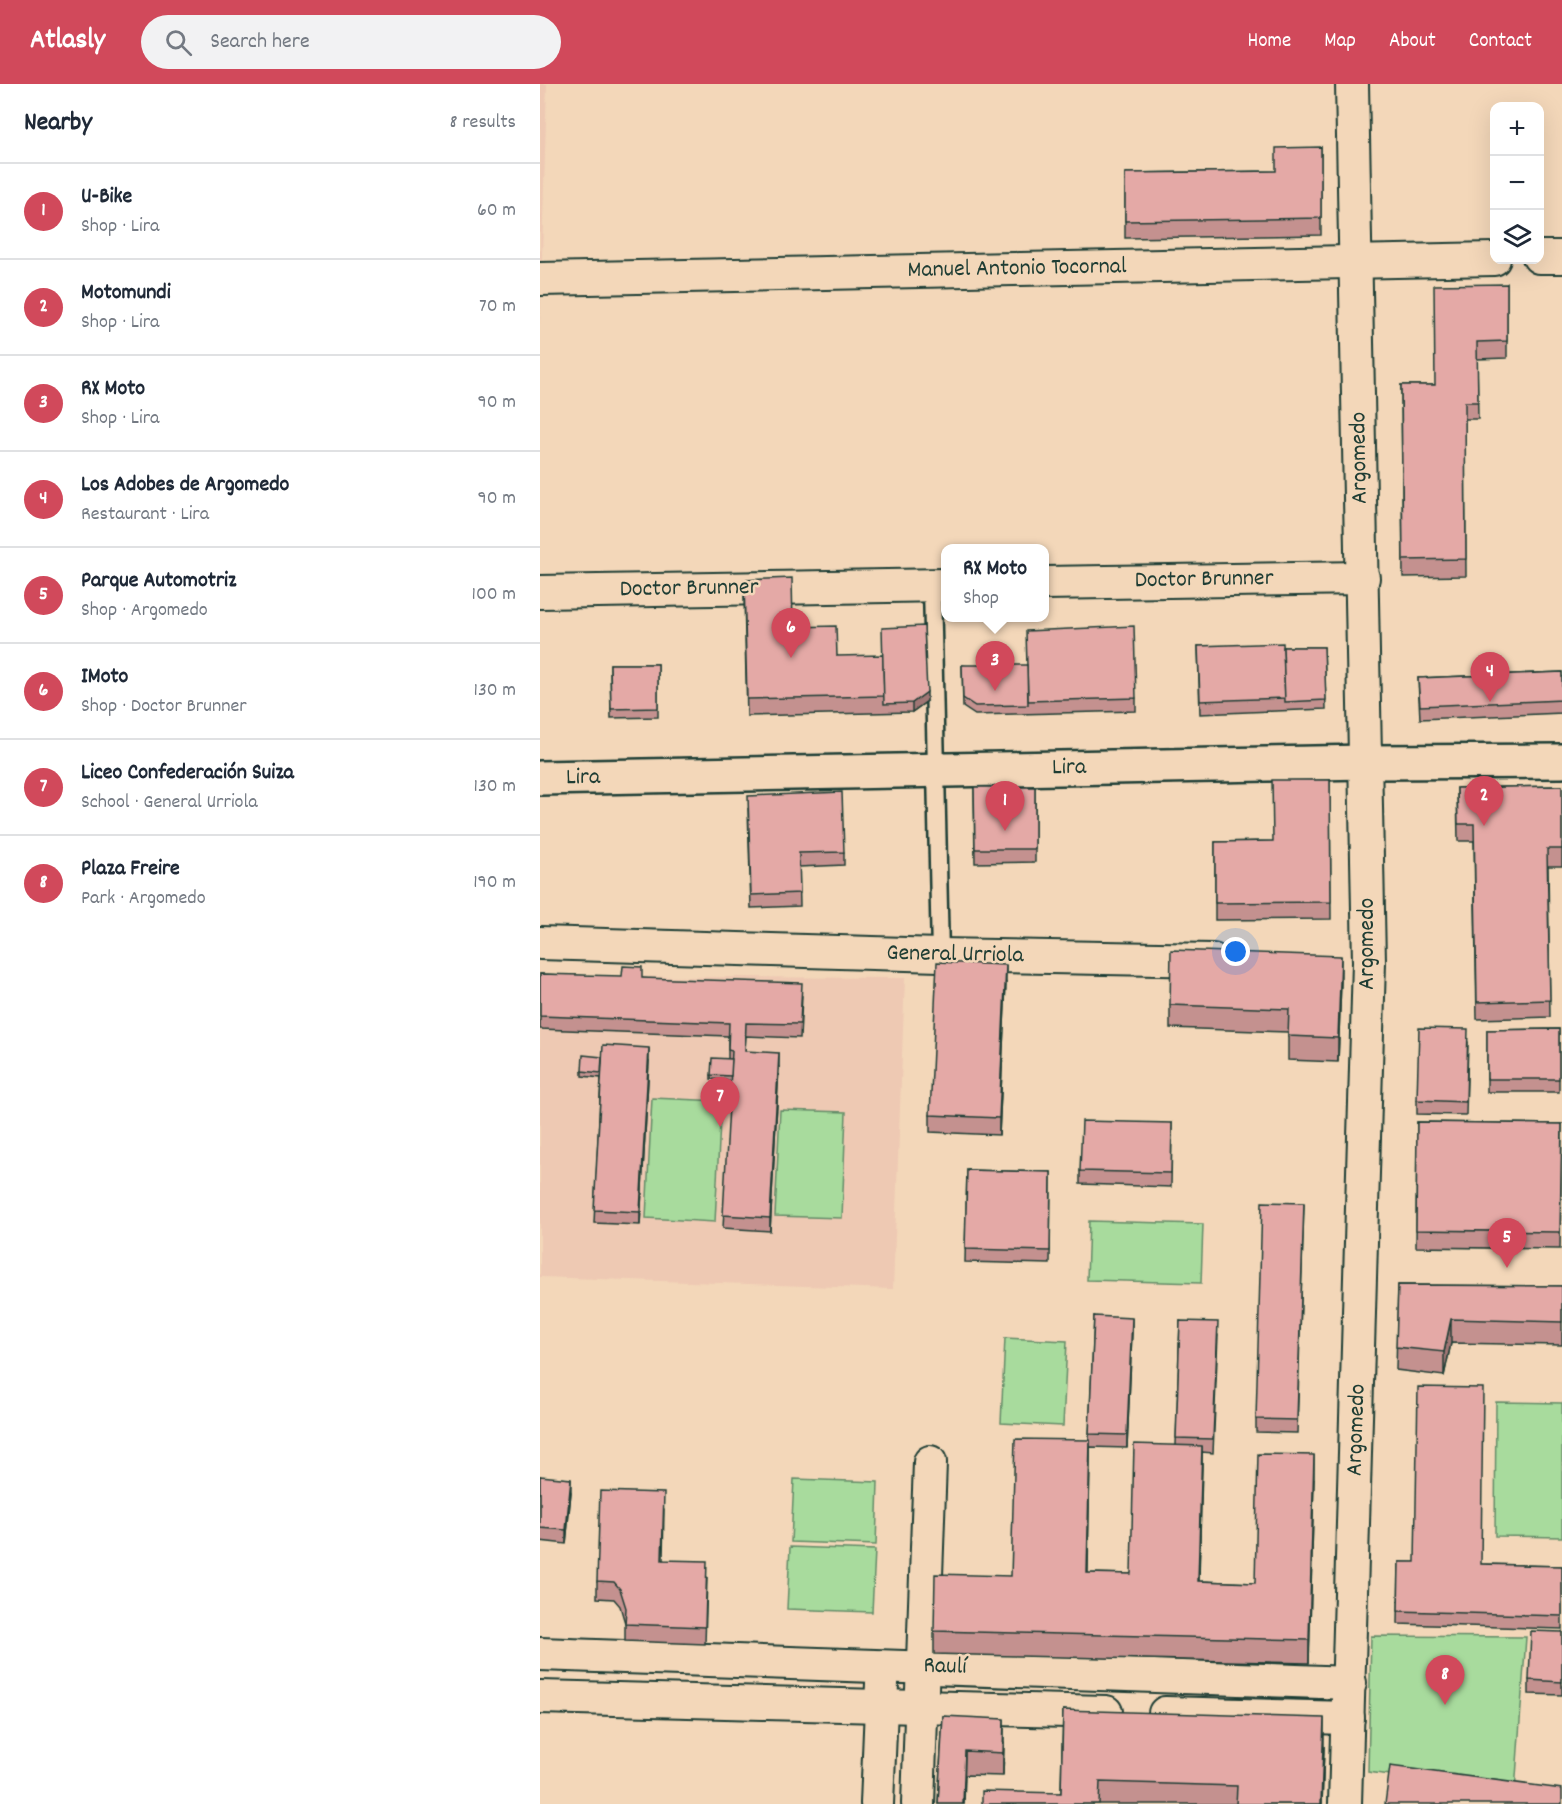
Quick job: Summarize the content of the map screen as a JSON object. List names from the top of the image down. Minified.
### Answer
{"streets":{"main road":["Lira"],"street":["Manuel Antonio Tocornal","Argomedo","Doctor Brunner","General Urriola","Raulí"]},"crossings":[["Manuel Antonio Tocornal","Argomedo"],["Argomedo","Doctor Brunner"],["Argomedo","Lira"],["Argomedo","Raulí"]],"page":{"header":"Atlasly","search":"Search here","nav":["Home","Map","About","Contact"],"heading":["Nearby","8 results"],"map_buttons":["+","−"],"list":[{"mark":"1","name":"U-Bike","note":"Shop · Lira","value":"60 m"},{"mark":"2","name":"Motomundi","note":"Shop · Lira","value":"70 m"},{"mark":"3","name":"RX Moto","note":"Shop · Lira","value":"90 m"},{"mark":"4","name":"Los Adobes de Argomedo","note":"Restaurant · Lira","value":"90 m"},{"mark":"5","name":"Parque Automotriz","note":"Shop · Argomedo","value":"100 m"},{"mark":"6","name":"IMoto","note":"Shop · Doctor Brunner","value":"130 m"},{"mark":"7","name":"Liceo Confederación Suiza","note":"School · General Urriola","value":"130 m"},{"mark":"8","name":"Plaza Freire","note":"Park · Argomedo","value":"190 m"}],"popup":["RX Moto","Shop"],"pins":["6","3","4","2","1","7","5","8"]}}
